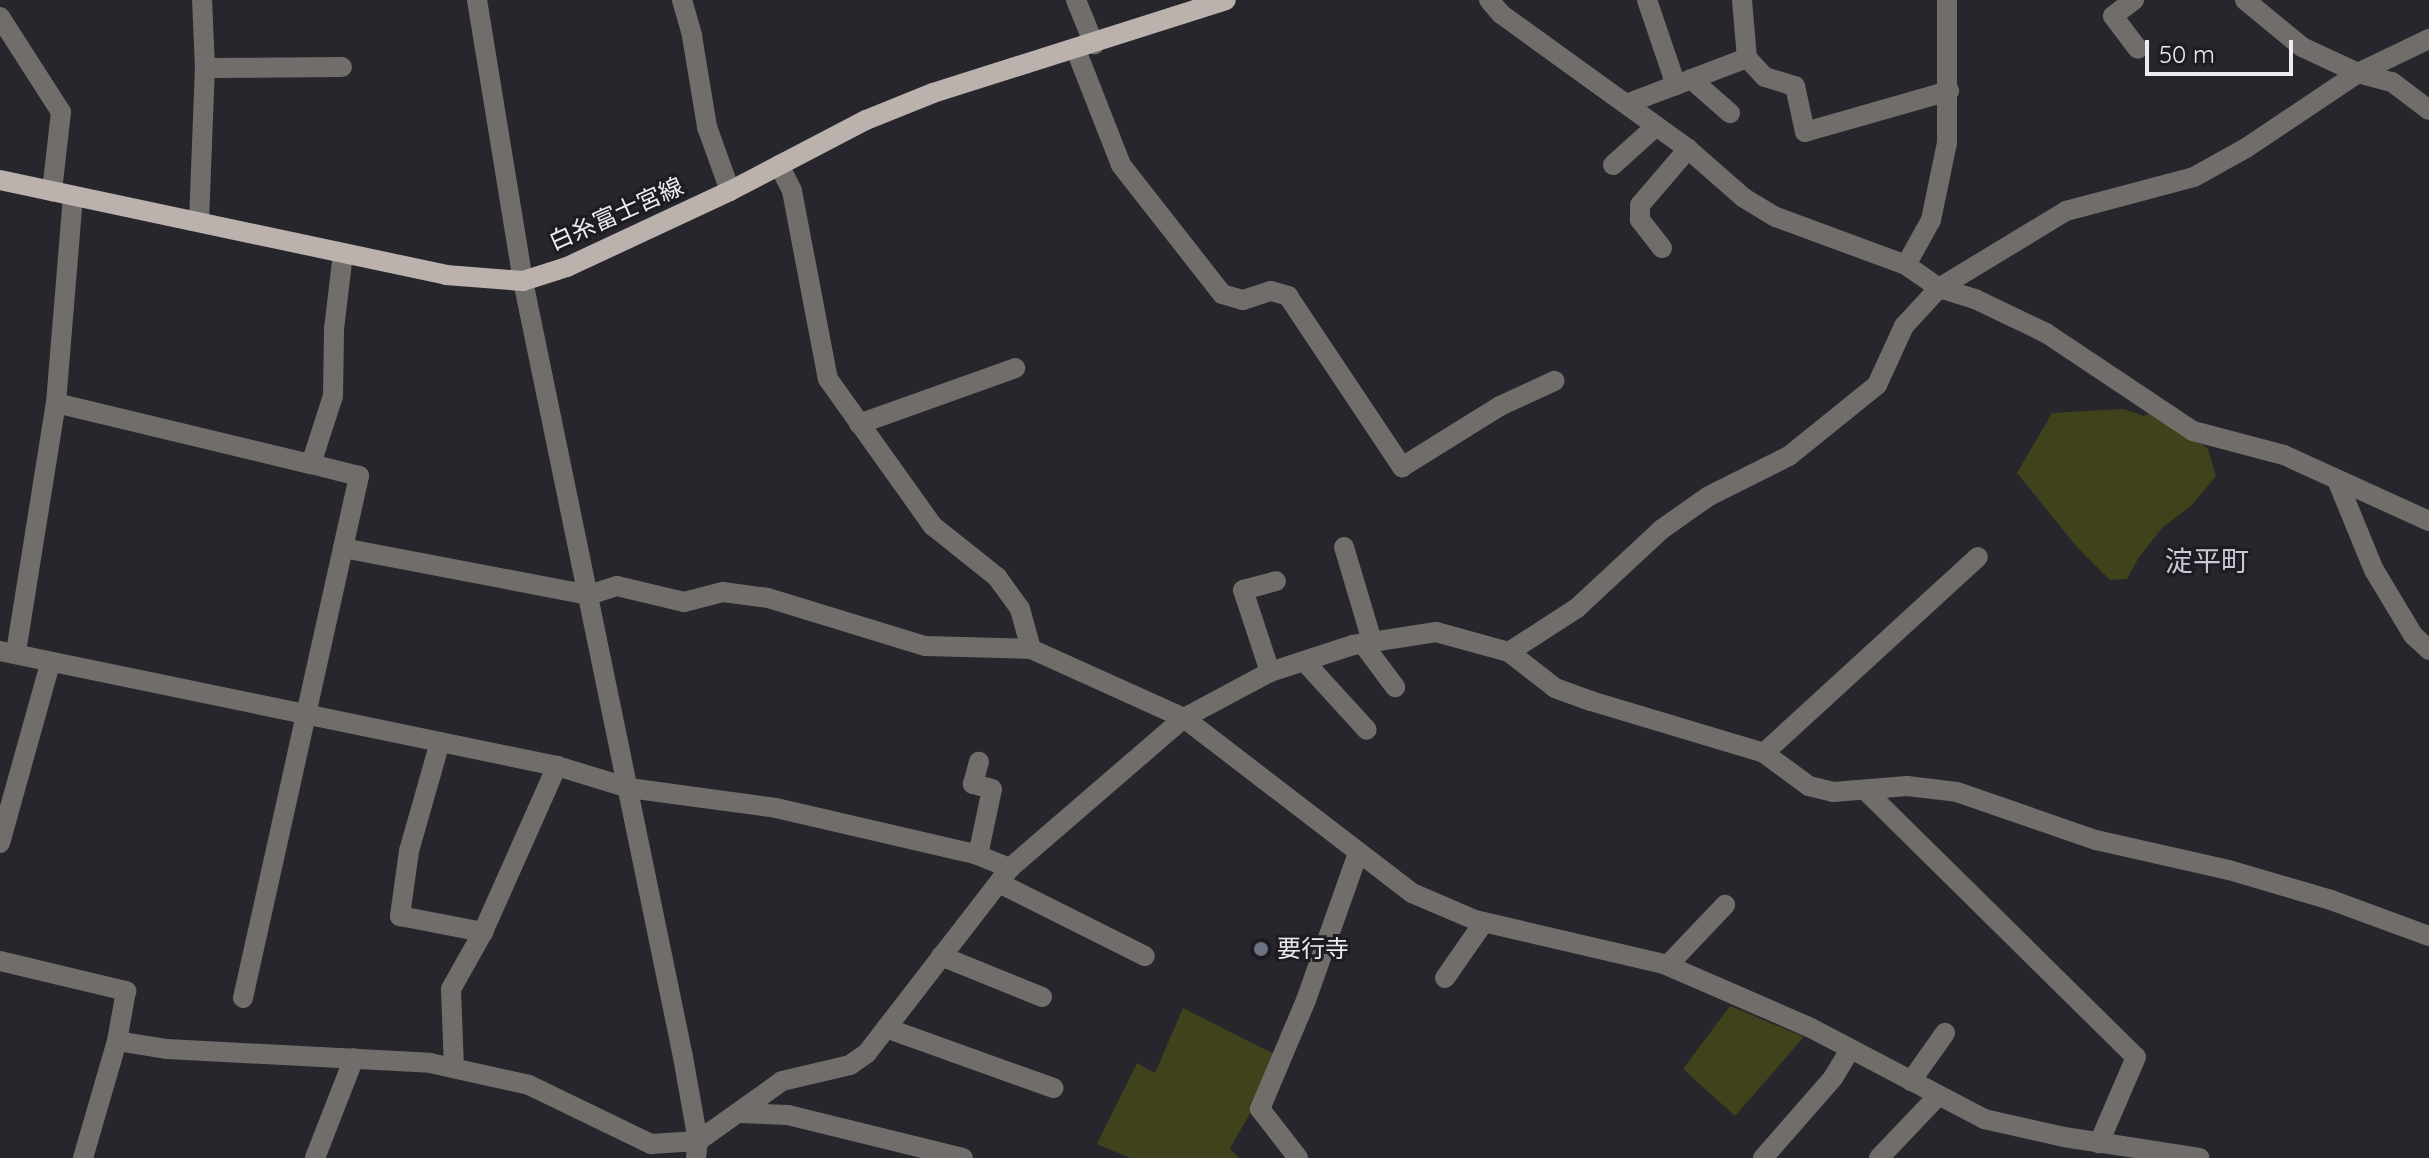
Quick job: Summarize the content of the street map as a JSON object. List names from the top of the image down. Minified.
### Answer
{"streets":{"main road":["白糸富士宮線"]},"districts":["淀平町"],"places":["要行寺"],"scale_bar":"50 m"}
